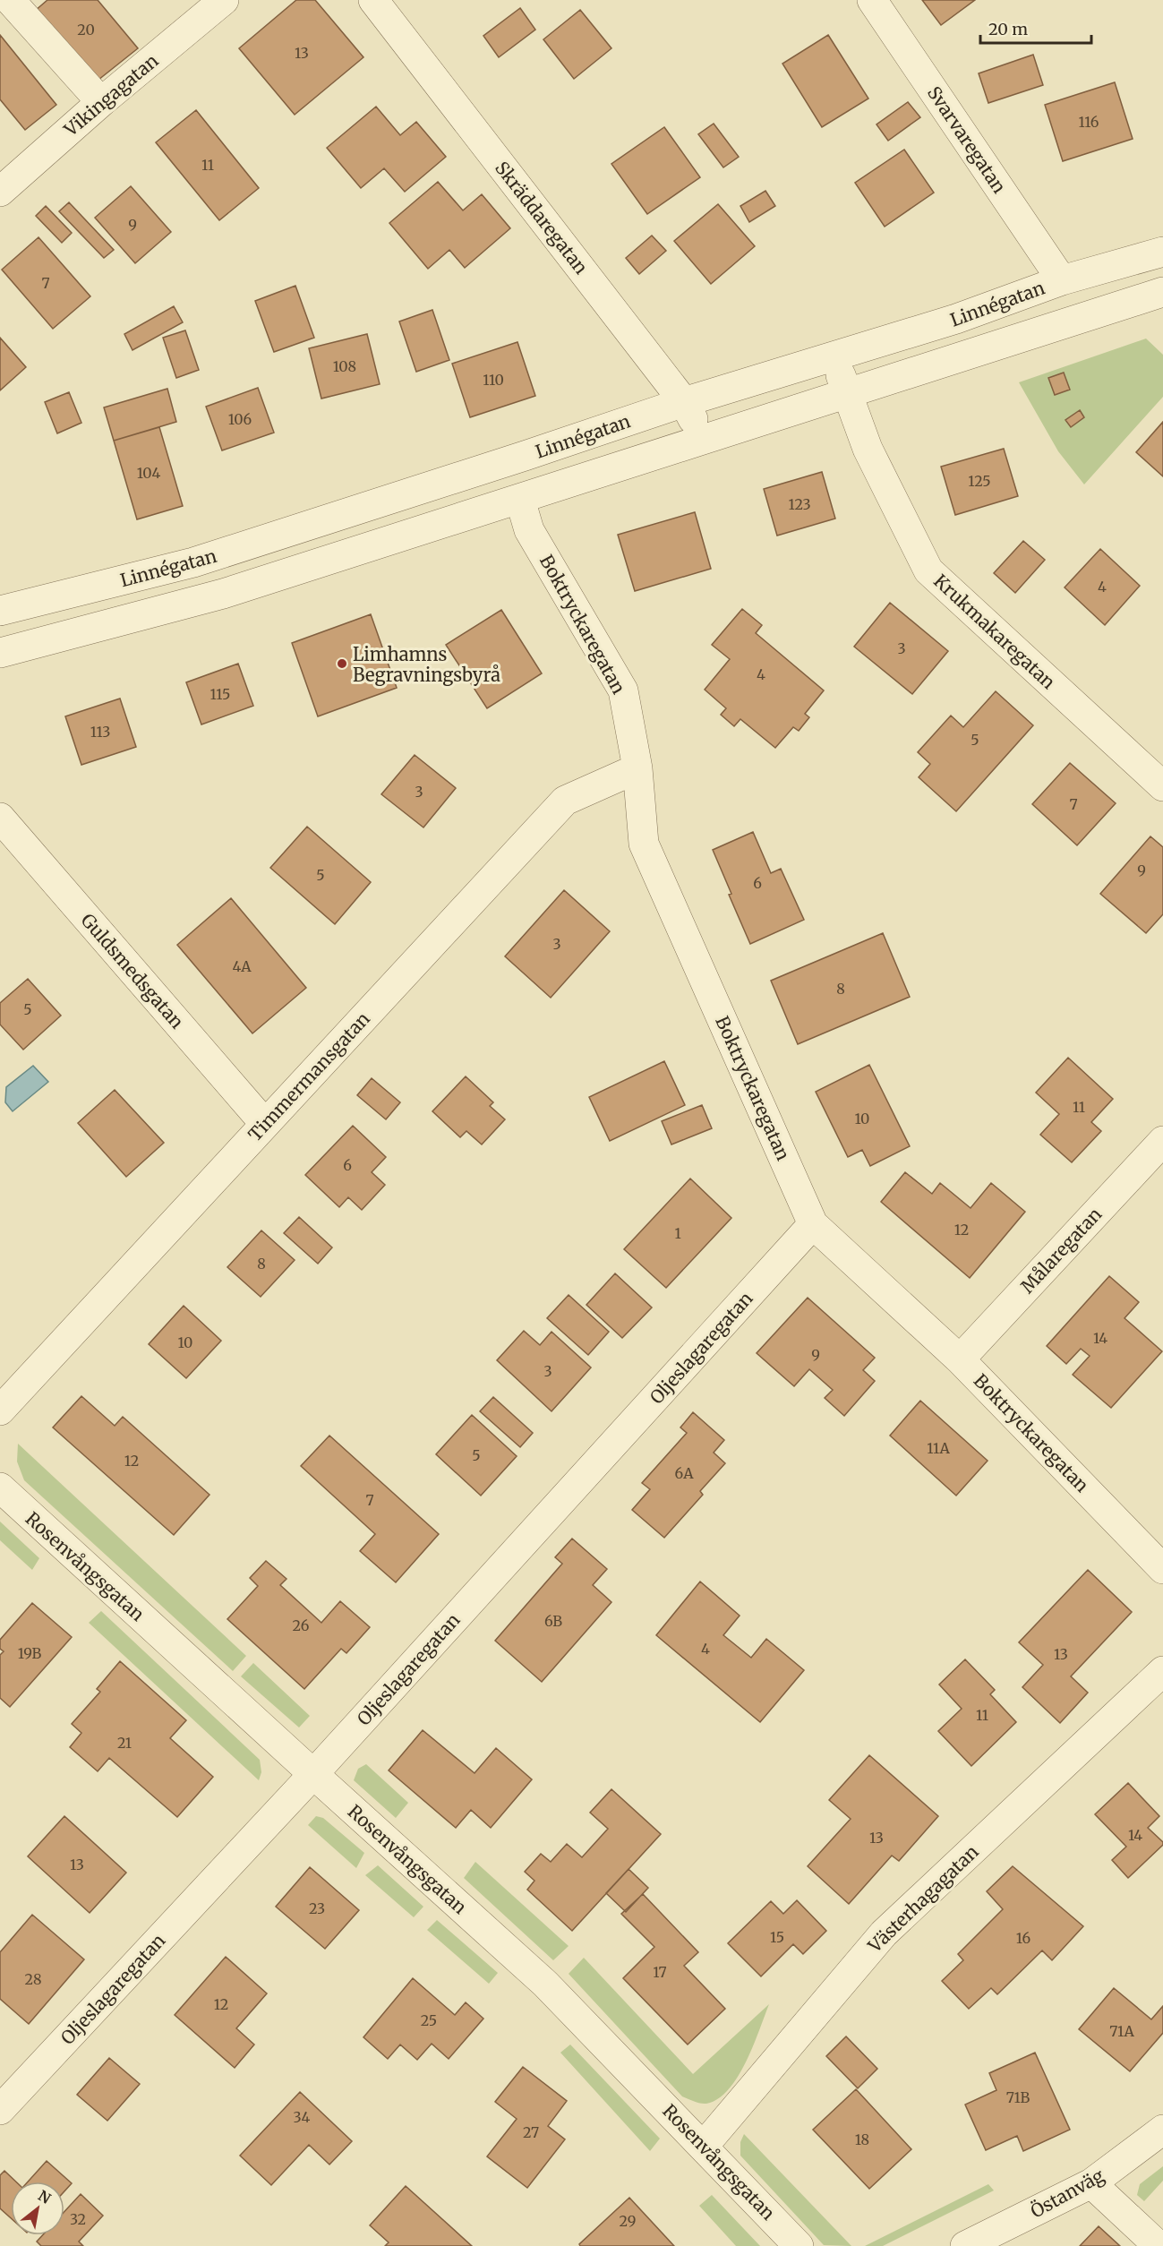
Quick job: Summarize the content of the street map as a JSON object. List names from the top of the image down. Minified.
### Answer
{"streets":{"street":["Vikingagatan","Svarvaregatan","Skräddaregatan","Linnégatan","Boktryckaregatan","Krukmakaregatan","Guldsmedsgatan","Timmermansgatan","Målaregatan","Oljeslagaregatan","Rosenvångsgatan","Västerhagagatan","Östanväg"]},"crossings":[["Svarvaregatan","Linnégatan"],["Skräddaregatan","Linnégatan"],["Linnégatan","Krukmakaregatan"],["Boktryckaregatan","Timmermansgatan"],["Boktryckaregatan","Målaregatan"],["Boktryckaregatan","Oljeslagaregatan"],["Guldsmedsgatan","Timmermansgatan"],["Oljeslagaregatan","Rosenvångsgatan"],["Rosenvångsgatan","Västerhagagatan"]],"places":["Limhamns Begravningsbyrå"],"house_numbers":["20","13","116","11","9","7","108","110","106","104","125","123","4","3","4","115","113","5","3","7","9","5","6","3","4A","8","5","11","10","6","12","1","8","14","10","9","3","11A","5","12","6A","7","6B","26","4","19B","13","11","21","14","13","13","23","15","16","17","28","12","25","71A","71B","34","27","18","32","29"],"scale_bar":"20 m","north":"top right"}
